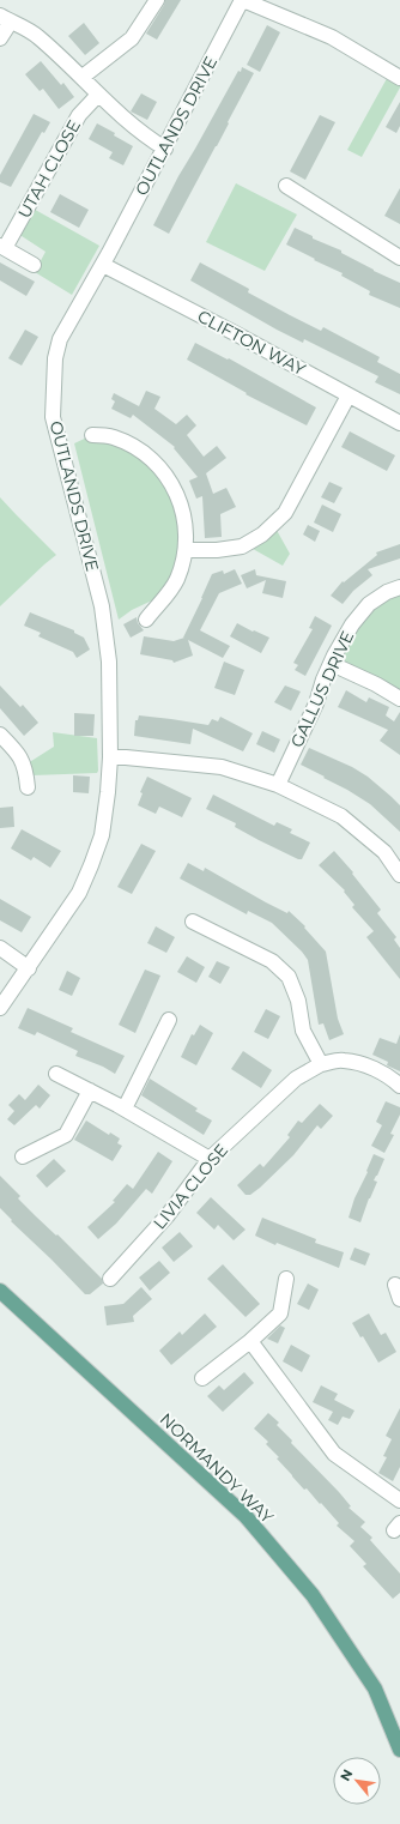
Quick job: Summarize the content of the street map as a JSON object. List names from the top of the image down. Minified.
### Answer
{"streets":{"main road":["NORMANDY WAY"],"street":["OUTLANDS DRIVE","UTAH CLOSE","CLIFTON WAY","GALLUS DRIVE","LIVIA CLOSE"]},"crossings":[["OUTLANDS DRIVE","CLIFTON WAY"]],"north":"top left"}
